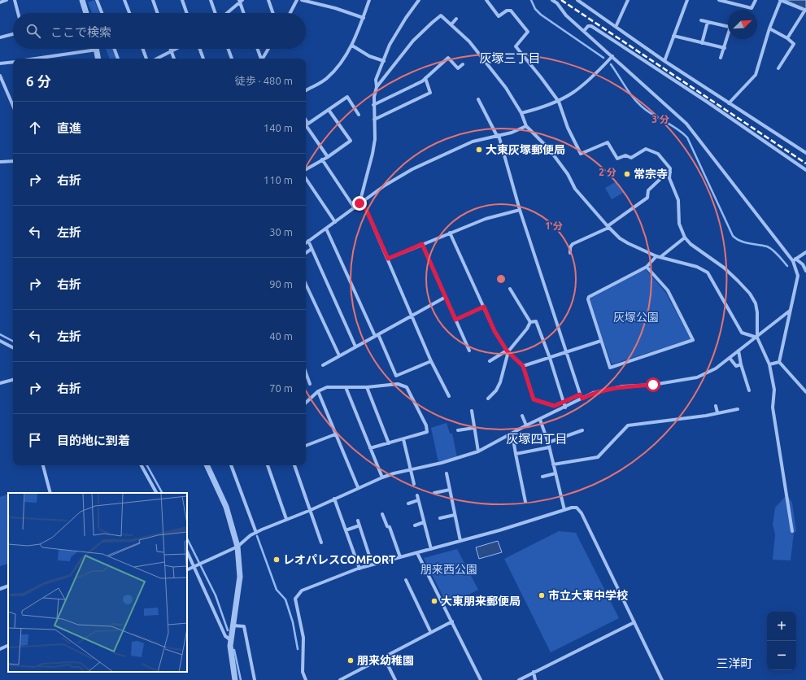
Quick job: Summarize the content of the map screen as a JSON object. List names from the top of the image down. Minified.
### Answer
{"districts":["灰塚三丁目","灰塚四丁目","三洋町"],"parks":["灰塚公園","朋来西公園"],"places":["大東灰塚郵便局","常宗寺","レオパレスCOMFORT","市立大東中学校","大東朋来郵便局","朋来幼稚園"],"north":"top right","page":{"search":"ここで検索","heading":["6 分","徒歩 · 480 m"],"list":[["直進","140 m"],["右折","110 m"],["左折","30 m"],["右折","90 m"],["左折","40 m"],["右折","70 m"],"目的地に到着"],"map_buttons":["+","−"]},"rings":["3 分","2 分","1 分"]}
